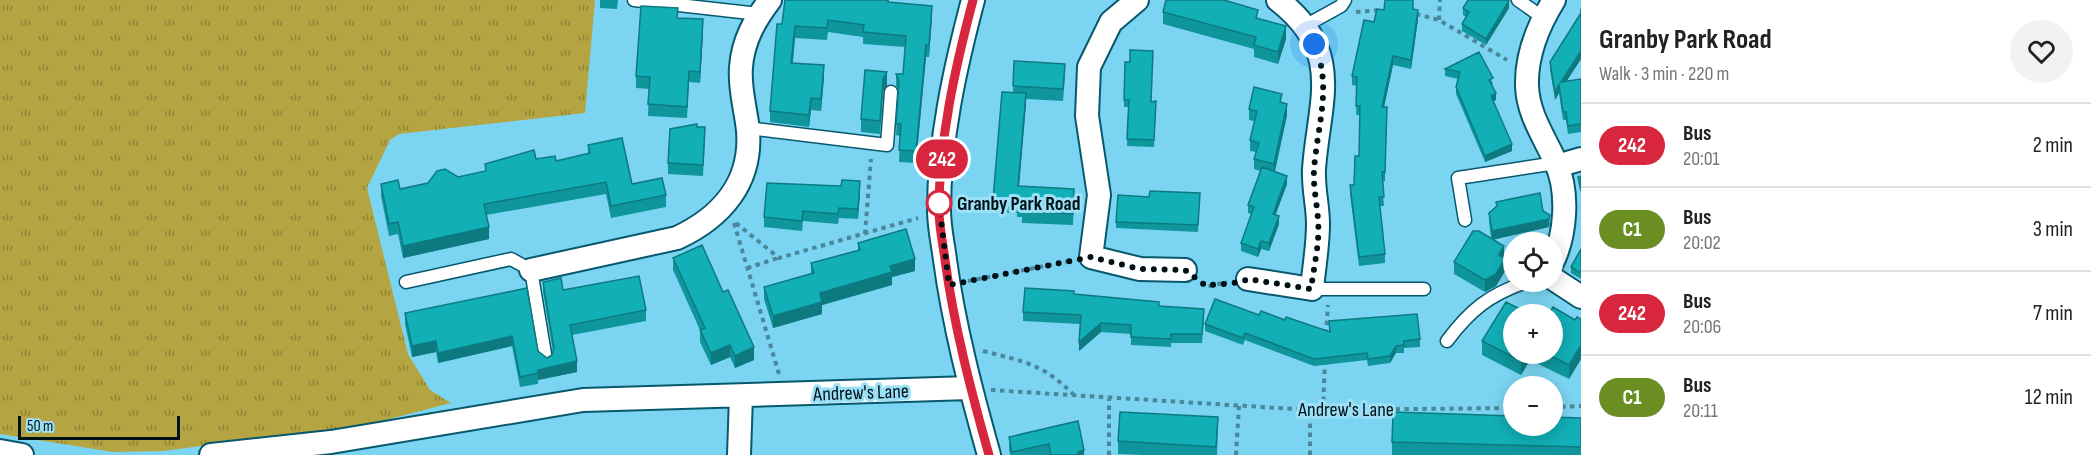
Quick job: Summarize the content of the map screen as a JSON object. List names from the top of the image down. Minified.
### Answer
{"streets":{"street":["Andrew's Lane"]},"places":["Granby Park Road"],"lines":["bus line 242"],"scale_bar":"50 m","page":{"on_map":"242","heading":["Granby Park Road","Walk · 3 min · 220 m"],"list":[{"mark":"242","name":"Bus","note":"20:01","value":"2 min"},{"mark":"C1","name":"Bus","note":"20:02","value":"3 min"},{"mark":"242","name":"Bus","note":"20:06","value":"7 min"},{"mark":"C1","name":"Bus","note":"20:11","value":"12 min"}],"map_buttons":["+","−"],"scale":"50 m"}}
